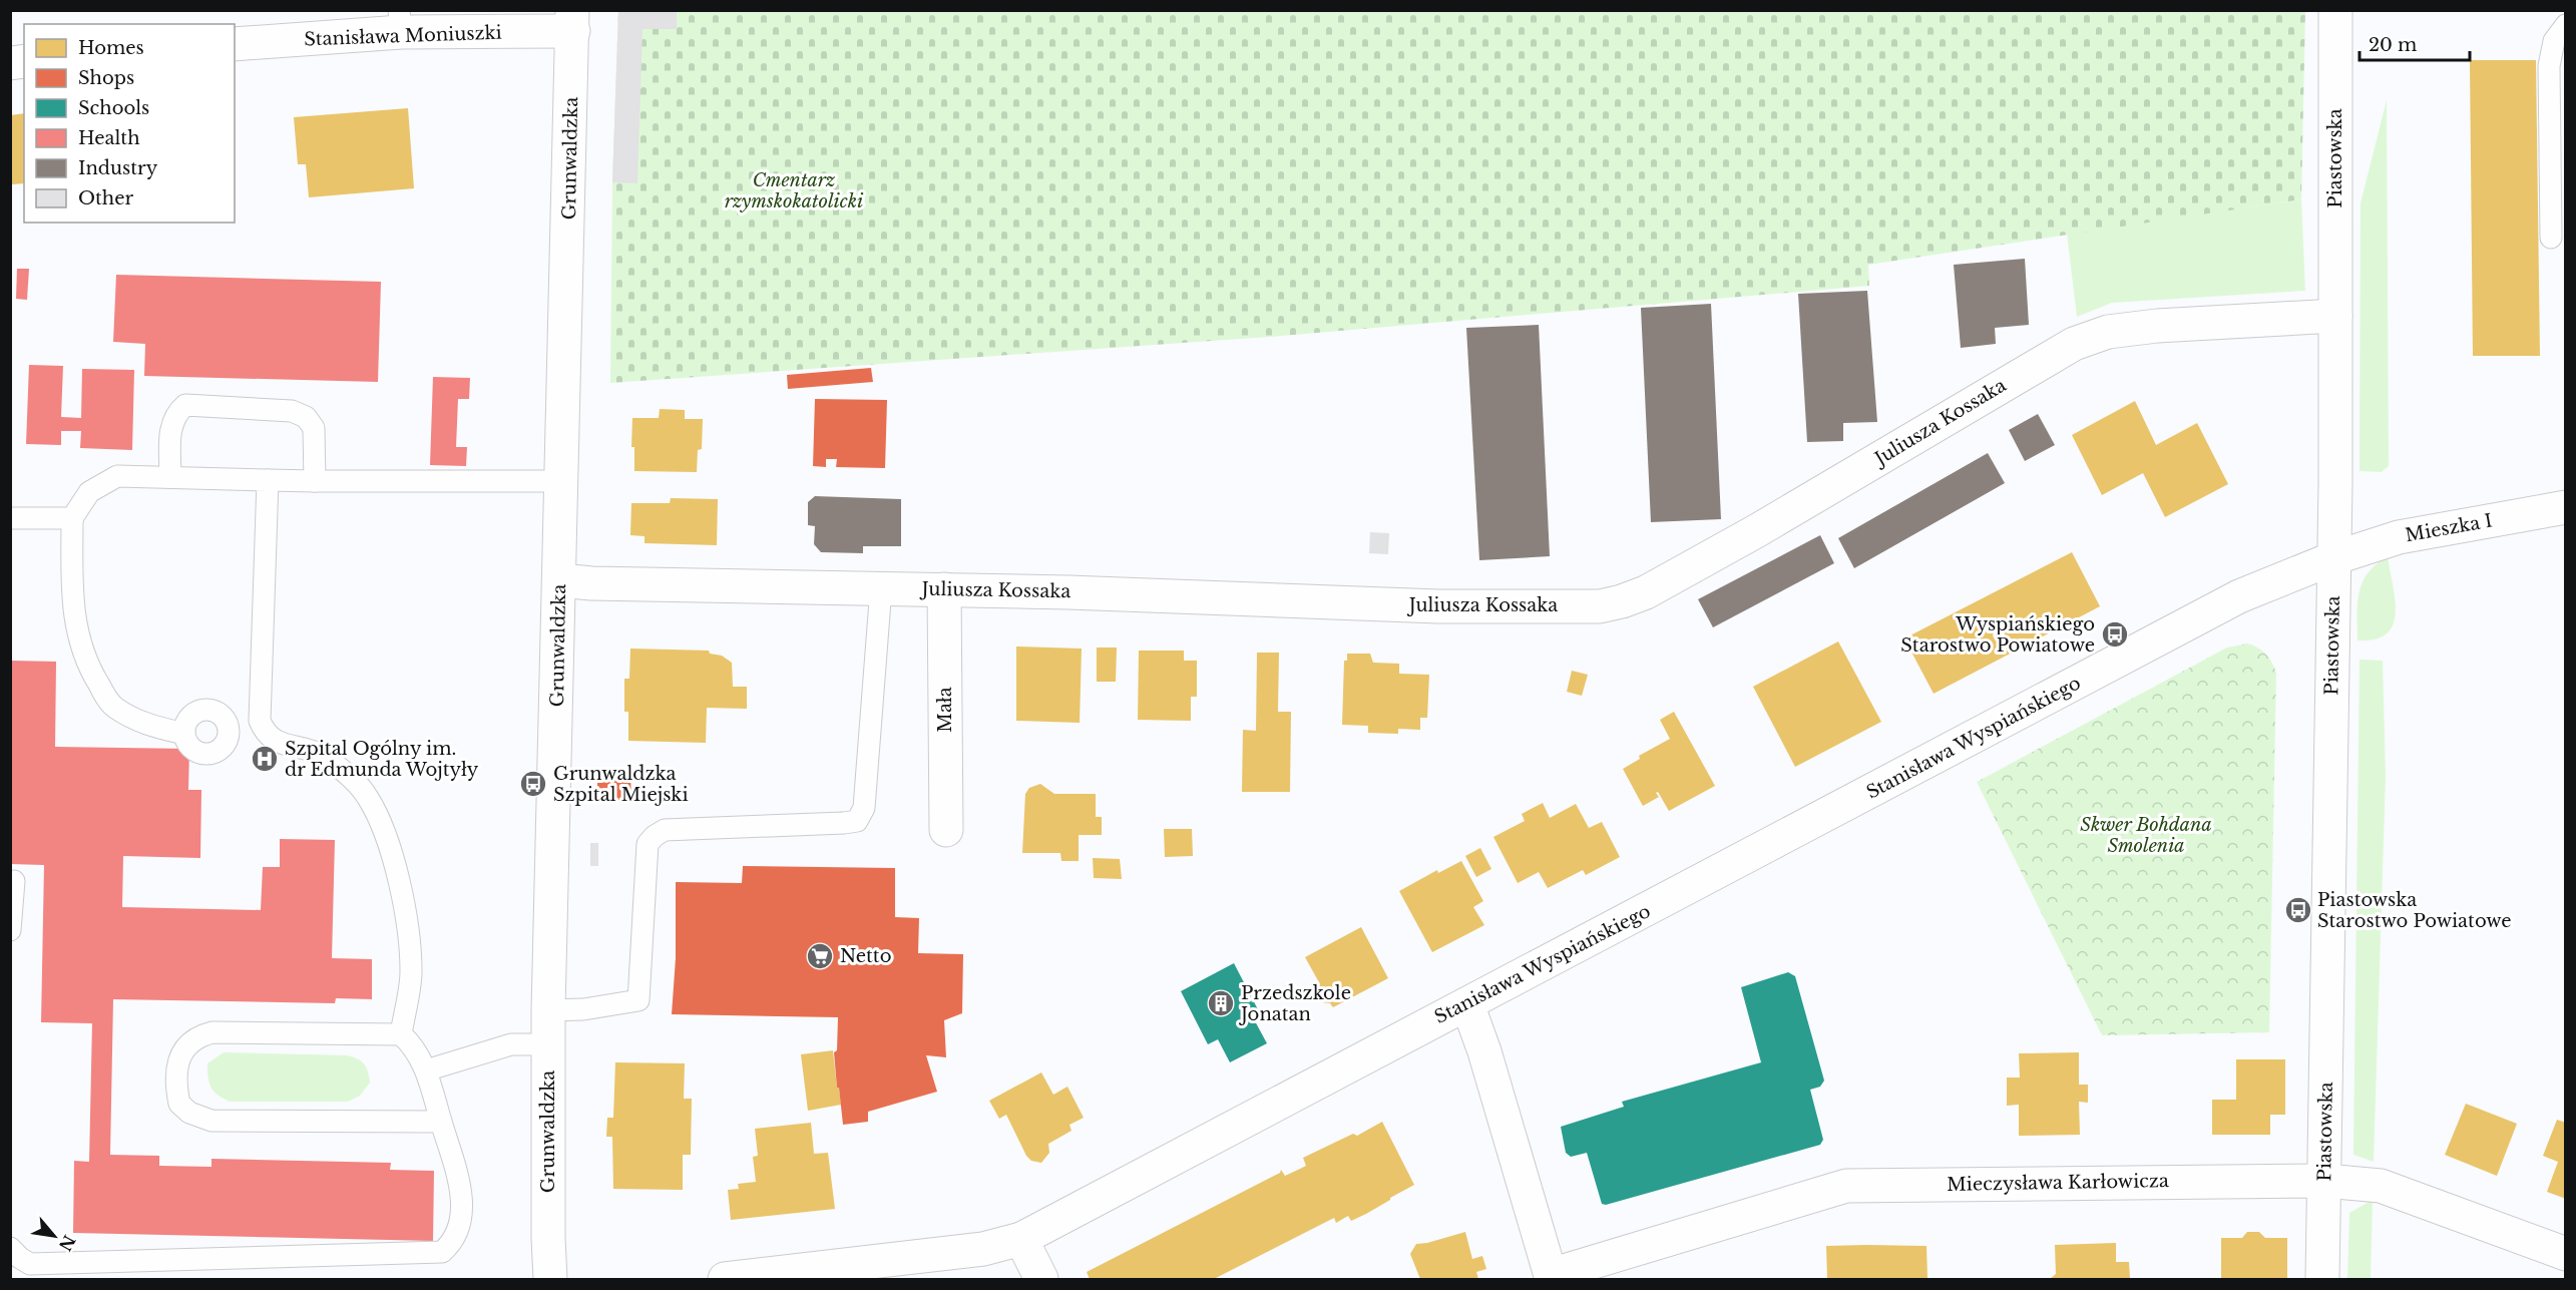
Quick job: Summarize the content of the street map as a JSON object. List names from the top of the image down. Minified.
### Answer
{"streets":{"street":["Stanisława Moniuszki","Grunwaldzka","Piastowska","Juliusza Kossaka","Mieszka I","Mała","Stanisława Wyspiańskiego","Mieczysława Karłowicza"]},"crossings":[["Stanisława Moniuszki","Grunwaldzka"],["Grunwaldzka","Juliusza Kossaka"],["Piastowska","Juliusza Kossaka"],["Piastowska","Mieszka I"],["Piastowska","Stanisława Wyspiańskiego"],["Piastowska","Mieczysława Karłowicza"],["Juliusza Kossaka","Mała"],["Mieszka I","Stanisława Wyspiańskiego"]],"parks":["Cmentarz rzymskokatolicki","Skwer Bohdana Smolenia"],"places":{"bus stop":["Wyspiańskiego Starostwo Powiatowe","Grunwaldzka Szpital Miejski","Piastowska Starostwo Powiatowe"],"hospital":["Szpital Ogólny im. dr Edmunda Wojtyły"],"supermarket":["Netto"],"building":["Przedszkole Jonatan"]},"legend":["Homes","Shops","Schools","Health","Industry","Other"],"scale_bar":"20 m","north":"bottom right"}
